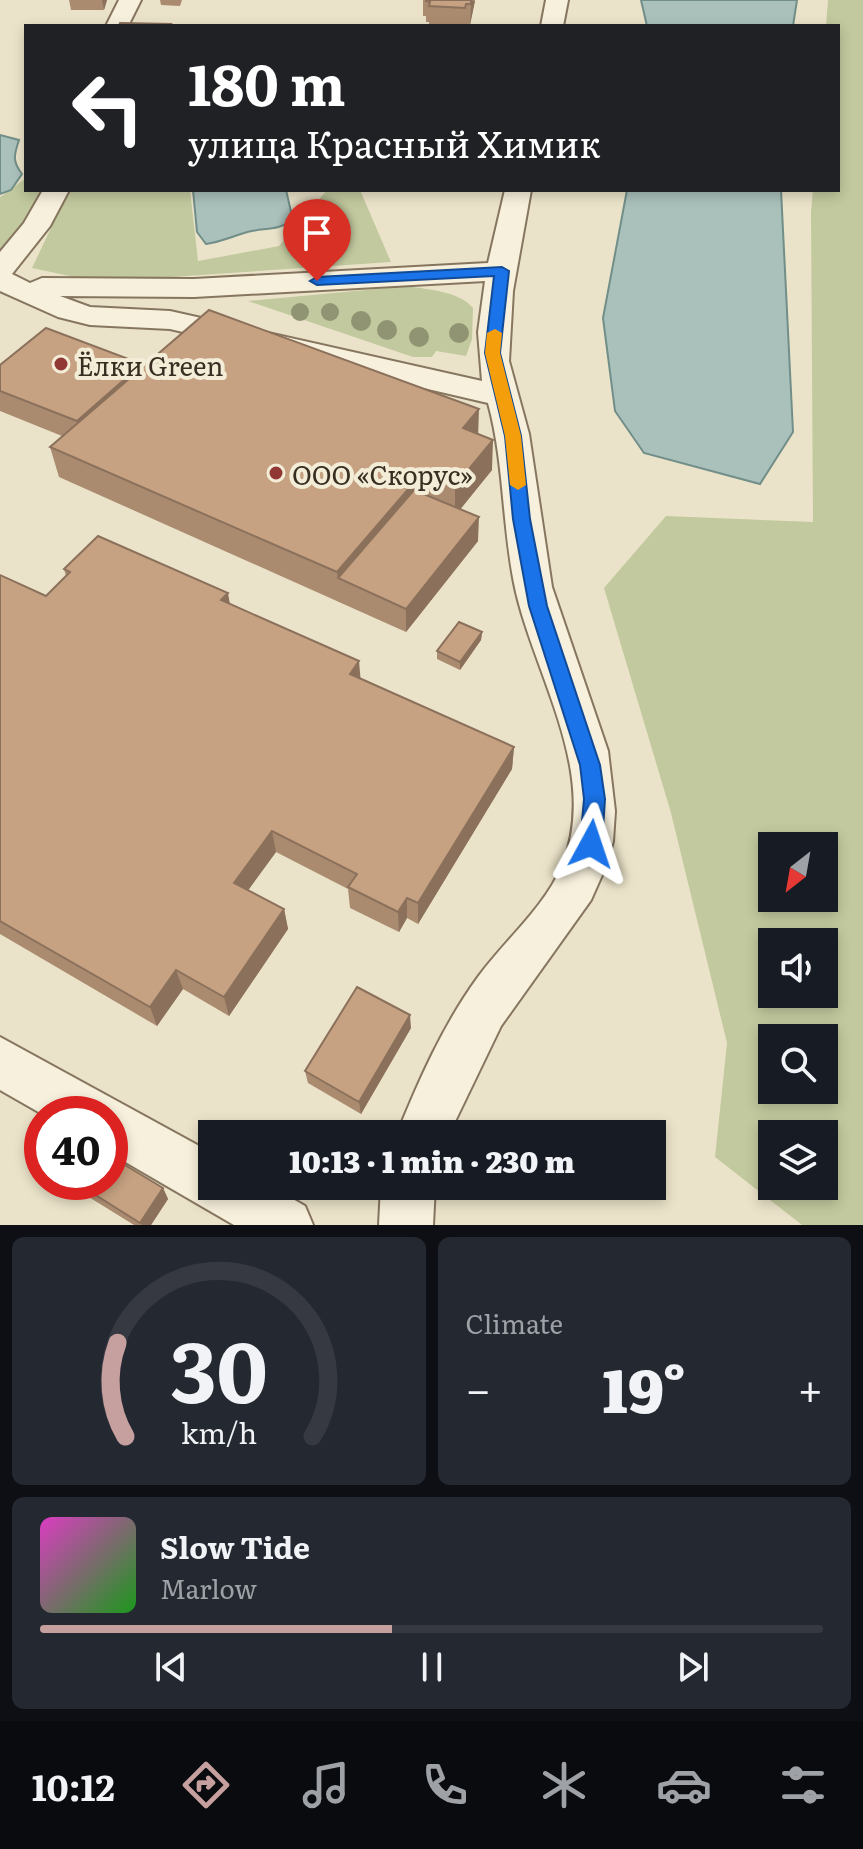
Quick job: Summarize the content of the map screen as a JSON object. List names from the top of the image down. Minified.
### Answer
{"places":["Ёлки Green","ООО «Скорус»"],"north":"bottom left","page":{"turn":["180 m","улица Красный Химик"],"limit":"40","trip":"10:13 · 1 min · 230 m","tile":"Climate","heat":["−","19°","+"],"song":["Slow Tide","Marlow"],"tabs":"10:12","gauge":["30","km/h"]}}
